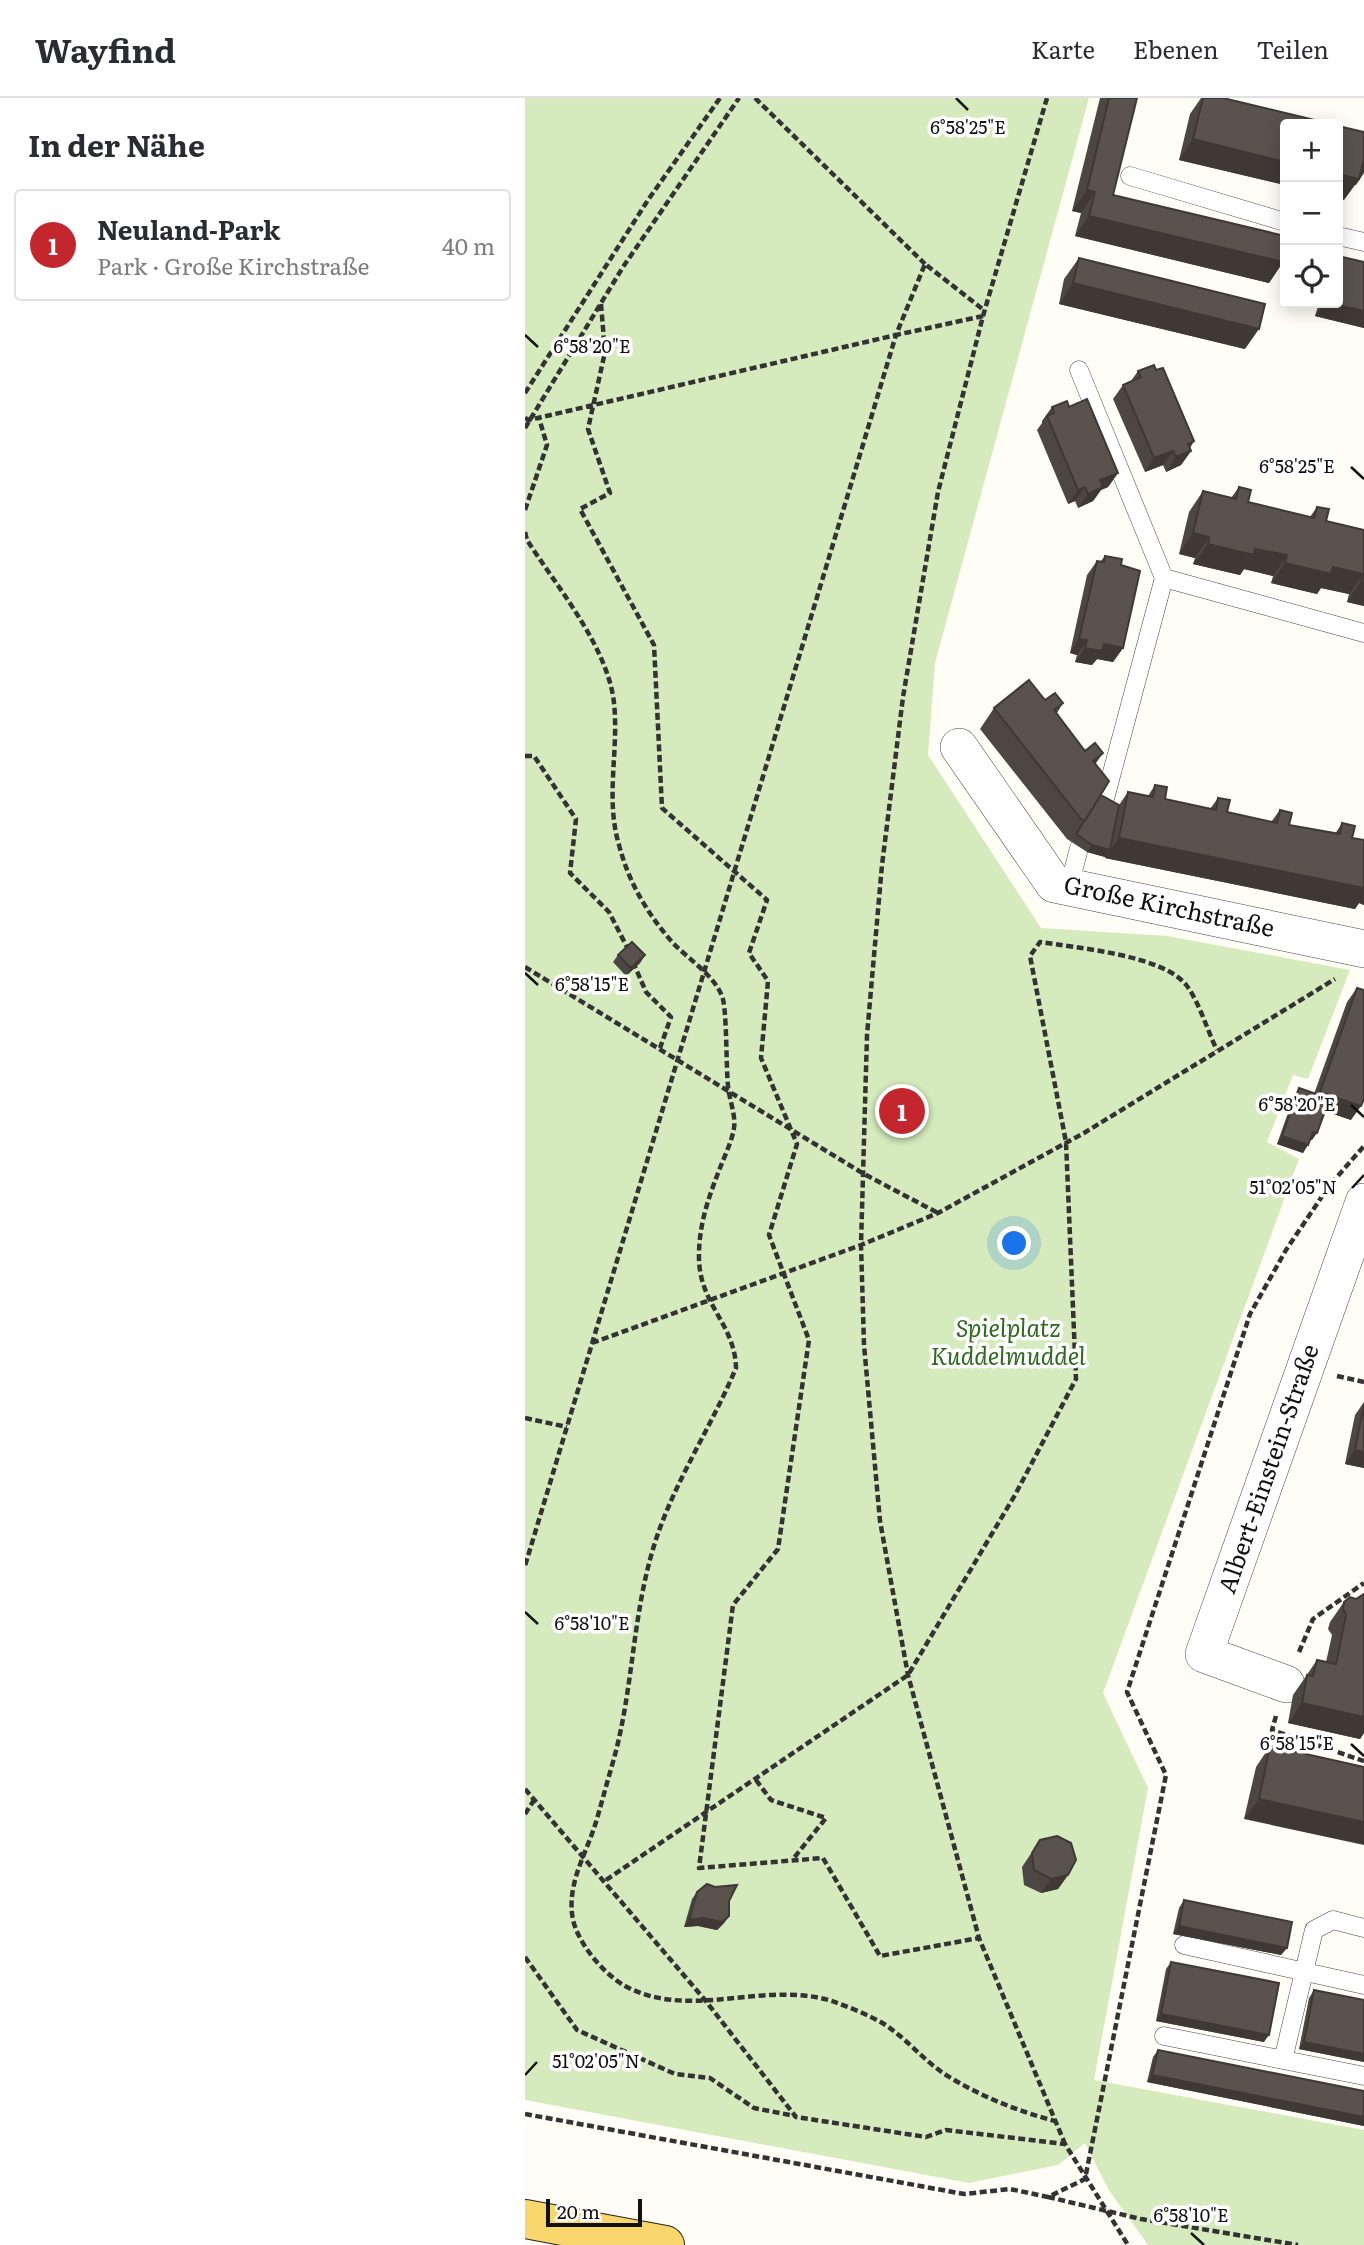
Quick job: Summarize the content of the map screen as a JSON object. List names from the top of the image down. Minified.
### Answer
{"streets":{"street":["Große Kirchstraße","Albert-Einstein-Straße"]},"parks":["Spielplatz Kuddelmuddel"],"scale_bar":"20 m","page":{"header":"Wayfind","nav":["Karte","Ebenen","Teilen"],"heading":"In der Nähe","map_buttons":["+","−"],"list":[{"mark":"1","name":"Neuland-Park","note":"Park · Große Kirchstraße","value":"40 m"}],"pins":"1","scale":"20 m"},"coordinates":["6°58'25\"E","6°58'20\"E","6°58'15\"E","51°02'05\"N","6°58'10\"E"]}
